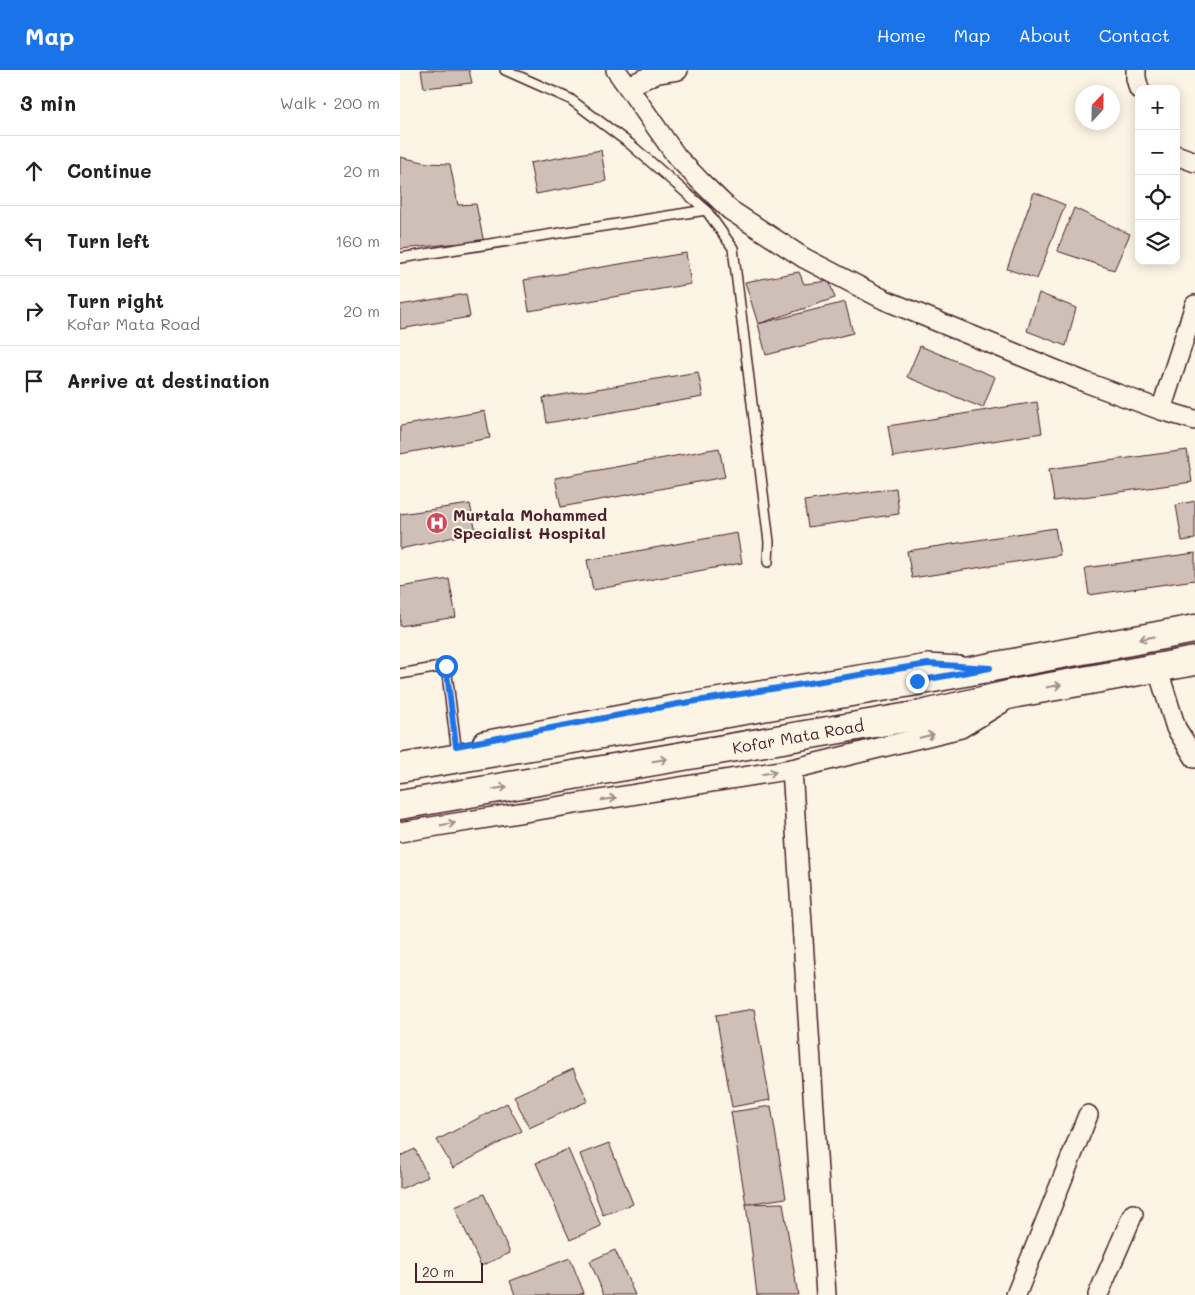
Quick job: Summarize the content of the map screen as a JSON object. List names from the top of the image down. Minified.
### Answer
{"streets":{"main road":["Kofar Mata Road"]},"places":{"hospital":["Murtala Mohammed Specialist Hospital"]},"scale_bar":"20 m","north":"top","page":{"header":"Map","nav":["Home","Map","About","Contact"],"heading":["3 min","Walk · 200 m"],"map_buttons":["+","−"],"list":[["Continue","20 m"],["Turn left","160 m"],["Turn right","Kofar Mata Road","20 m"],"Arrive at destination"],"scale":"20 m"}}
